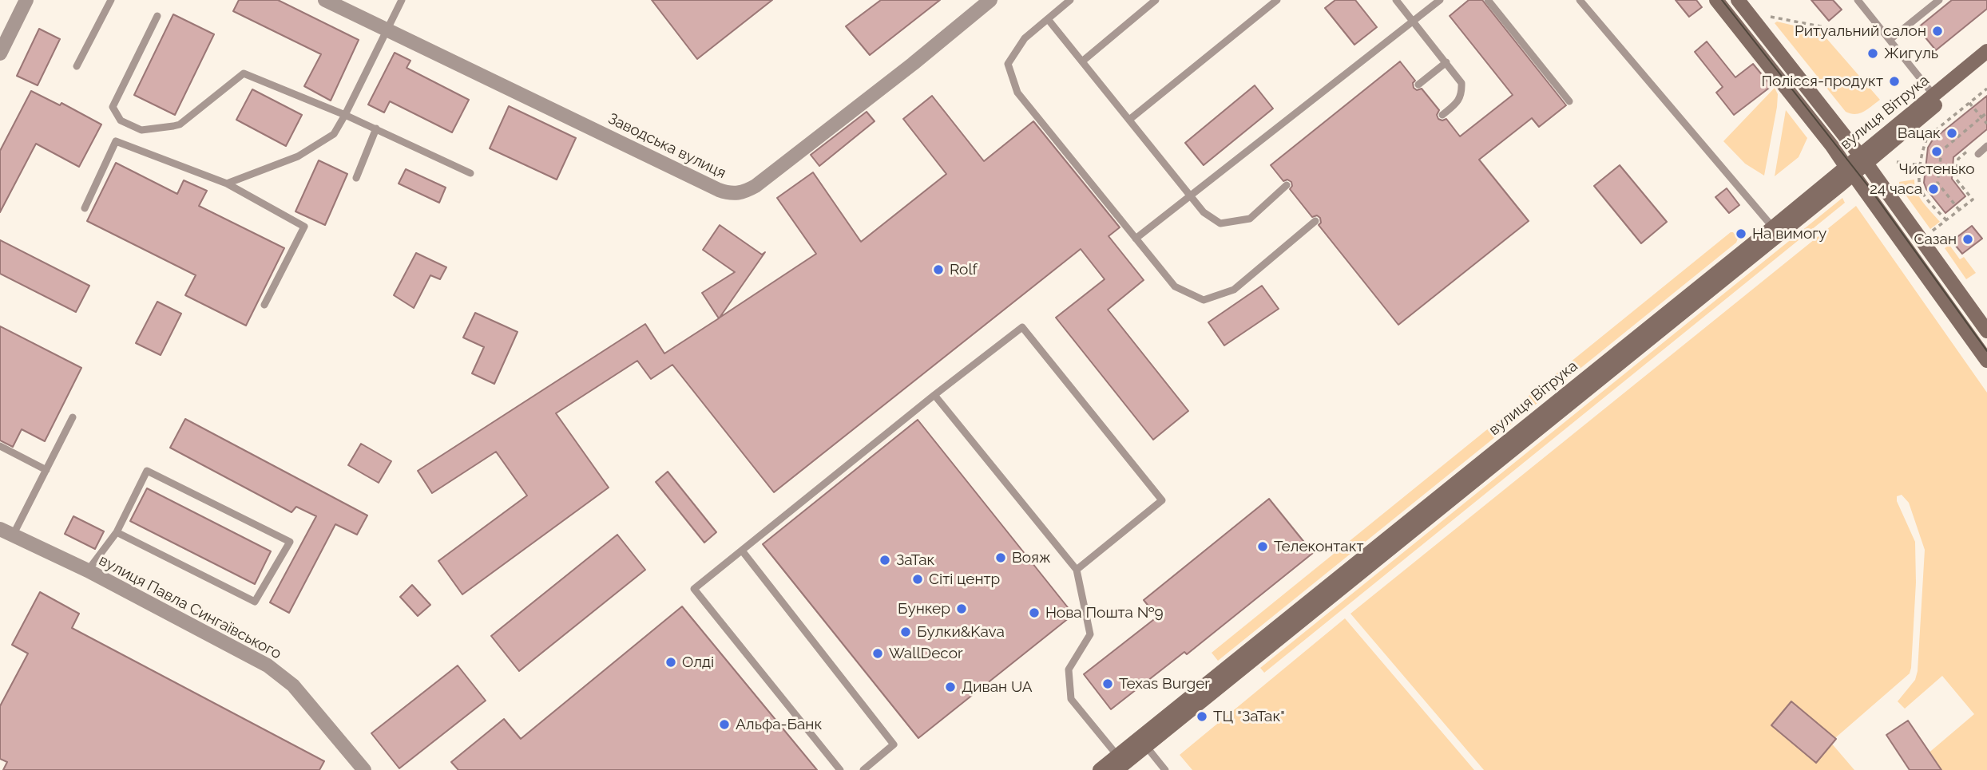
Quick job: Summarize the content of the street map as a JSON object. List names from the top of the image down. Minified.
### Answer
{"streets":{"main road":["вулиця Вітрука"],"street":["Заводська вулиця","вулиця Павла Сингаївського"]},"places":["Ритуальний салон","Жигуль","Полісся-продукт","Вацак","Чистенько","24 часа","На вимогу","Сазан","Rolf","Телеконтакт","Вояж","ЗаТак","Сіті центр","Бункер","Нова Пошта №9","Булки&Kava","WallDecor","Олді","Texas Burger","Диван UA","ТЦ \"ЗаТак\"","Альфа-Банк"]}
